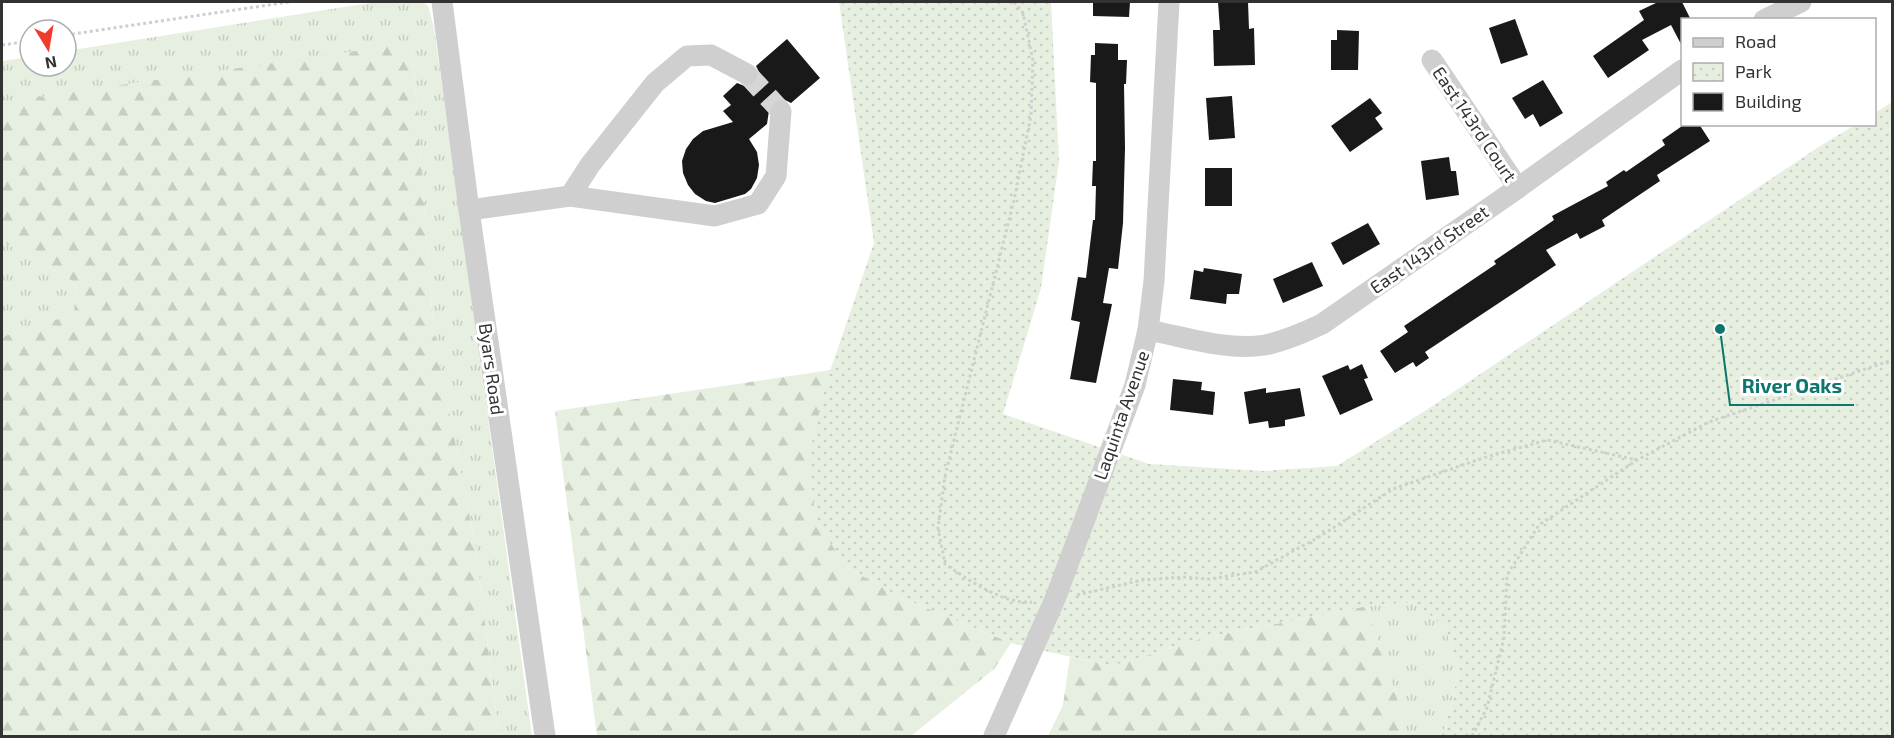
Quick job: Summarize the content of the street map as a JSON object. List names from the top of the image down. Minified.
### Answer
{"streets":{"street":["East 143rd Court","East 143rd Street","Byars Road","Laquinta Avenue"]},"crossings":[["East 143rd Court","East 143rd Street"],["East 143rd Street","Laquinta Avenue"]],"places":["River Oaks"],"legend":["Road","Park","Building"],"north":"bottom"}
